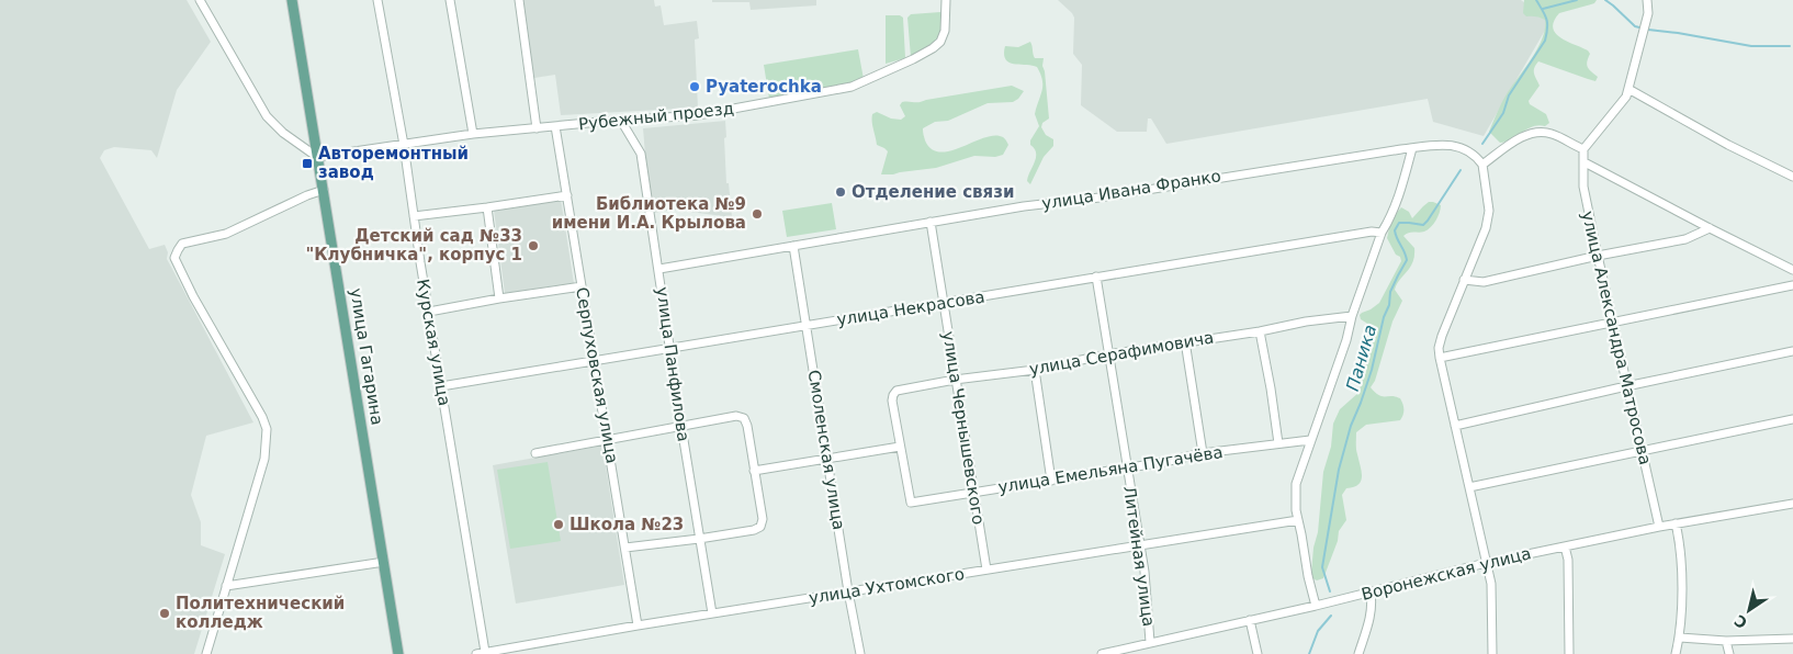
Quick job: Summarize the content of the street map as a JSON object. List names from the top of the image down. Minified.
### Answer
{"streets":{"main road":["улица Гагарина"],"street":["Рубежный проезд","улица Ивана Франко","улица Некрасова","улица Александра Матросова","Курская улица","улица Серафимовича","улица Панфилова","Серпуховская улица","улица Чернышевского","Смоленская улица","улица Емельяна Пугачёва","Литейная улица","Воронежская улица","улица Ухтомского"]},"crossings":[["Рубежный проезд","Курская улица"],["Рубежный проезд","улица Гагарина"],["Рубежный проезд","улица Панфилова"],["Рубежный проезд","Серпуховская улица"],["улица Ивана Франко","улица Панфилова"],["улица Ивана Франко","улица Чернышевского"],["улица Ивана Франко","Смоленская улица"],["улица Некрасова","Курская улица"],["улица Некрасова","улица Панфилова"],["улица Некрасова","Серпуховская улица"],["улица Некрасова","улица Чернышевского"],["улица Некрасова","Смоленская улица"],["улица Некрасова","Литейная улица"],["улица Александра Матросова","Воронежская улица"],["Курская улица","улица Ухтомского"],["улица Серафимовича","улица Чернышевского"],["улица Серафимовича","улица Емельяна Пугачёва"],["улица Серафимовича","Литейная улица"],["улица Панфилова","улица Ухтомского"],["Серпуховская улица","улица Ухтомского"],["улица Чернышевского","улица Емельяна Пугачёва"],["улица Чернышевского","улица Ухтомского"],["Смоленская улица","улица Ухтомского"],["улица Емельяна Пугачёва","Литейная улица"],["Литейная улица","Воронежская улица"],["Литейная улица","улица Ухтомского"]],"water":["Паника"],"places":{"other":["Pyaterochka","Отделение связи","Библиотека №9 имени И.А. Крылова","Детский сад №33 \"Клубничка\", корпус 1","Школа №23","Политехнический колледж"],"transit":["Авторемонтный завод"]},"north":"bottom left"}
